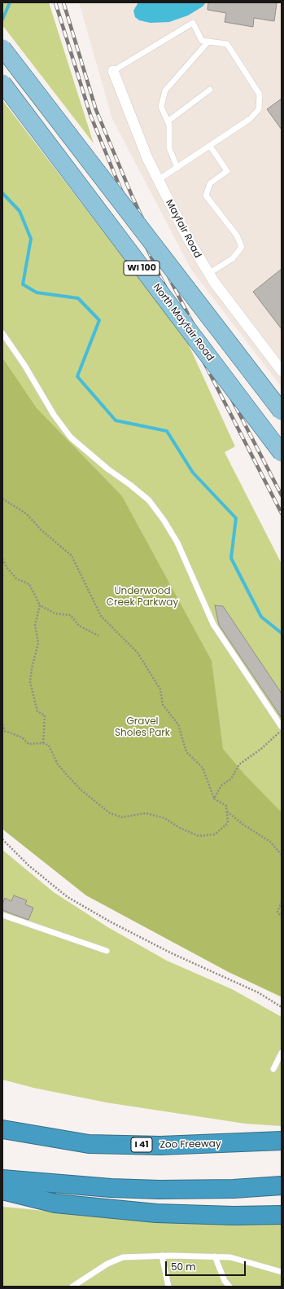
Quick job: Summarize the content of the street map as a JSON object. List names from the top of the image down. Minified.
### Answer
{"streets":{"highway":["I 41","Zoo Freeway"],"main road":["WI 100","North Mayfair Road"],"street":["Mayfair Road"]},"parks":["Underwood Creek Parkway","Gravel Sholes Park"],"scale_bar":"50 m"}
